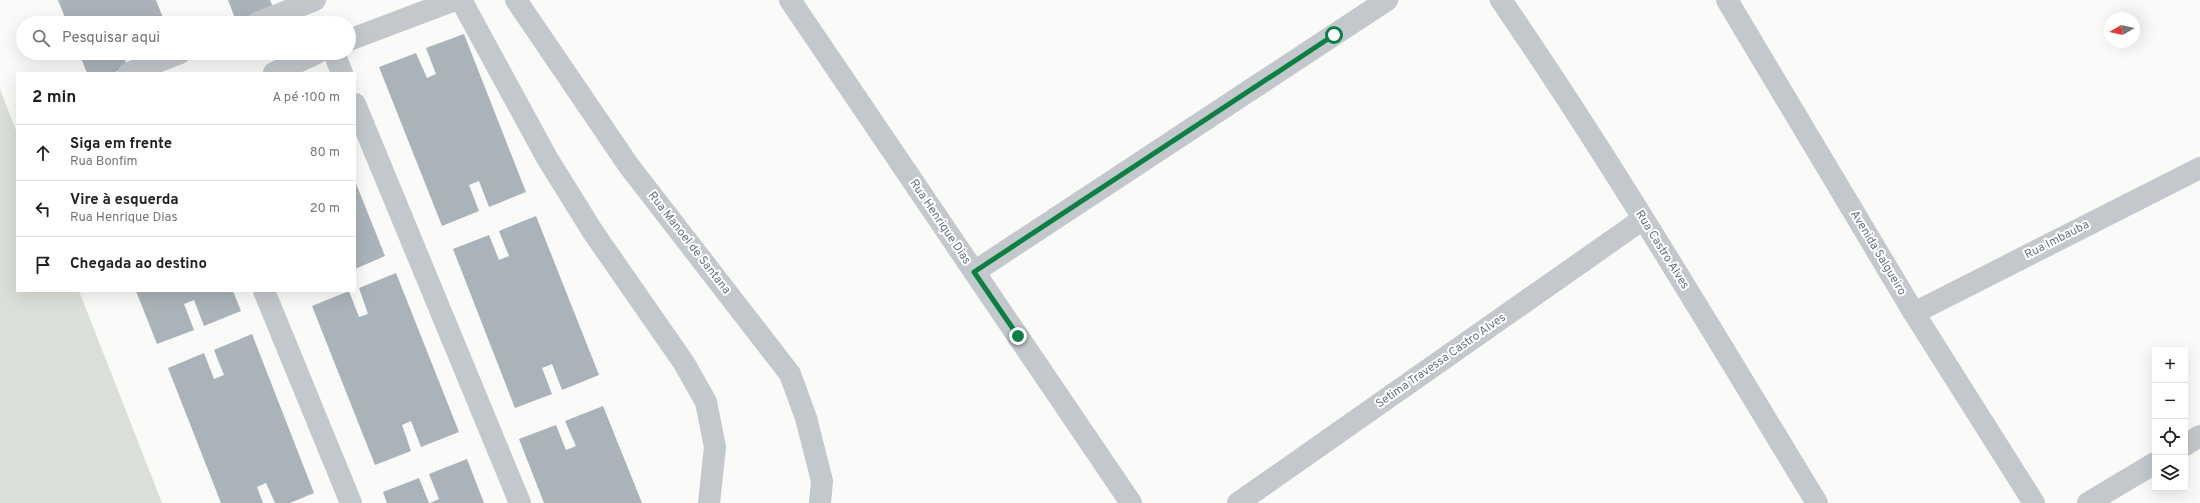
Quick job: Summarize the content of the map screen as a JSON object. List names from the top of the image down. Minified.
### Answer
{"streets":{"street":["Rua Henrique Dias","Rua Imbauba","Rua Manoel de Santana","Rua Castro Alves","Avenida Salgueiro","Setima Travessa Castro Alves"]},"crossings":[["Rua Imbauba","Avenida Salgueiro"],["Rua Castro Alves","Setima Travessa Castro Alves"]],"north":"left","page":{"search":"Pesquisar aqui","heading":["2 min","A pé · 100 m"],"list":[["Siga em frente","Rua Bonfim","80 m"],["Vire à esquerda","Rua Henrique Dias","20 m"],"Chegada ao destino"],"map_buttons":["+","−"]}}
